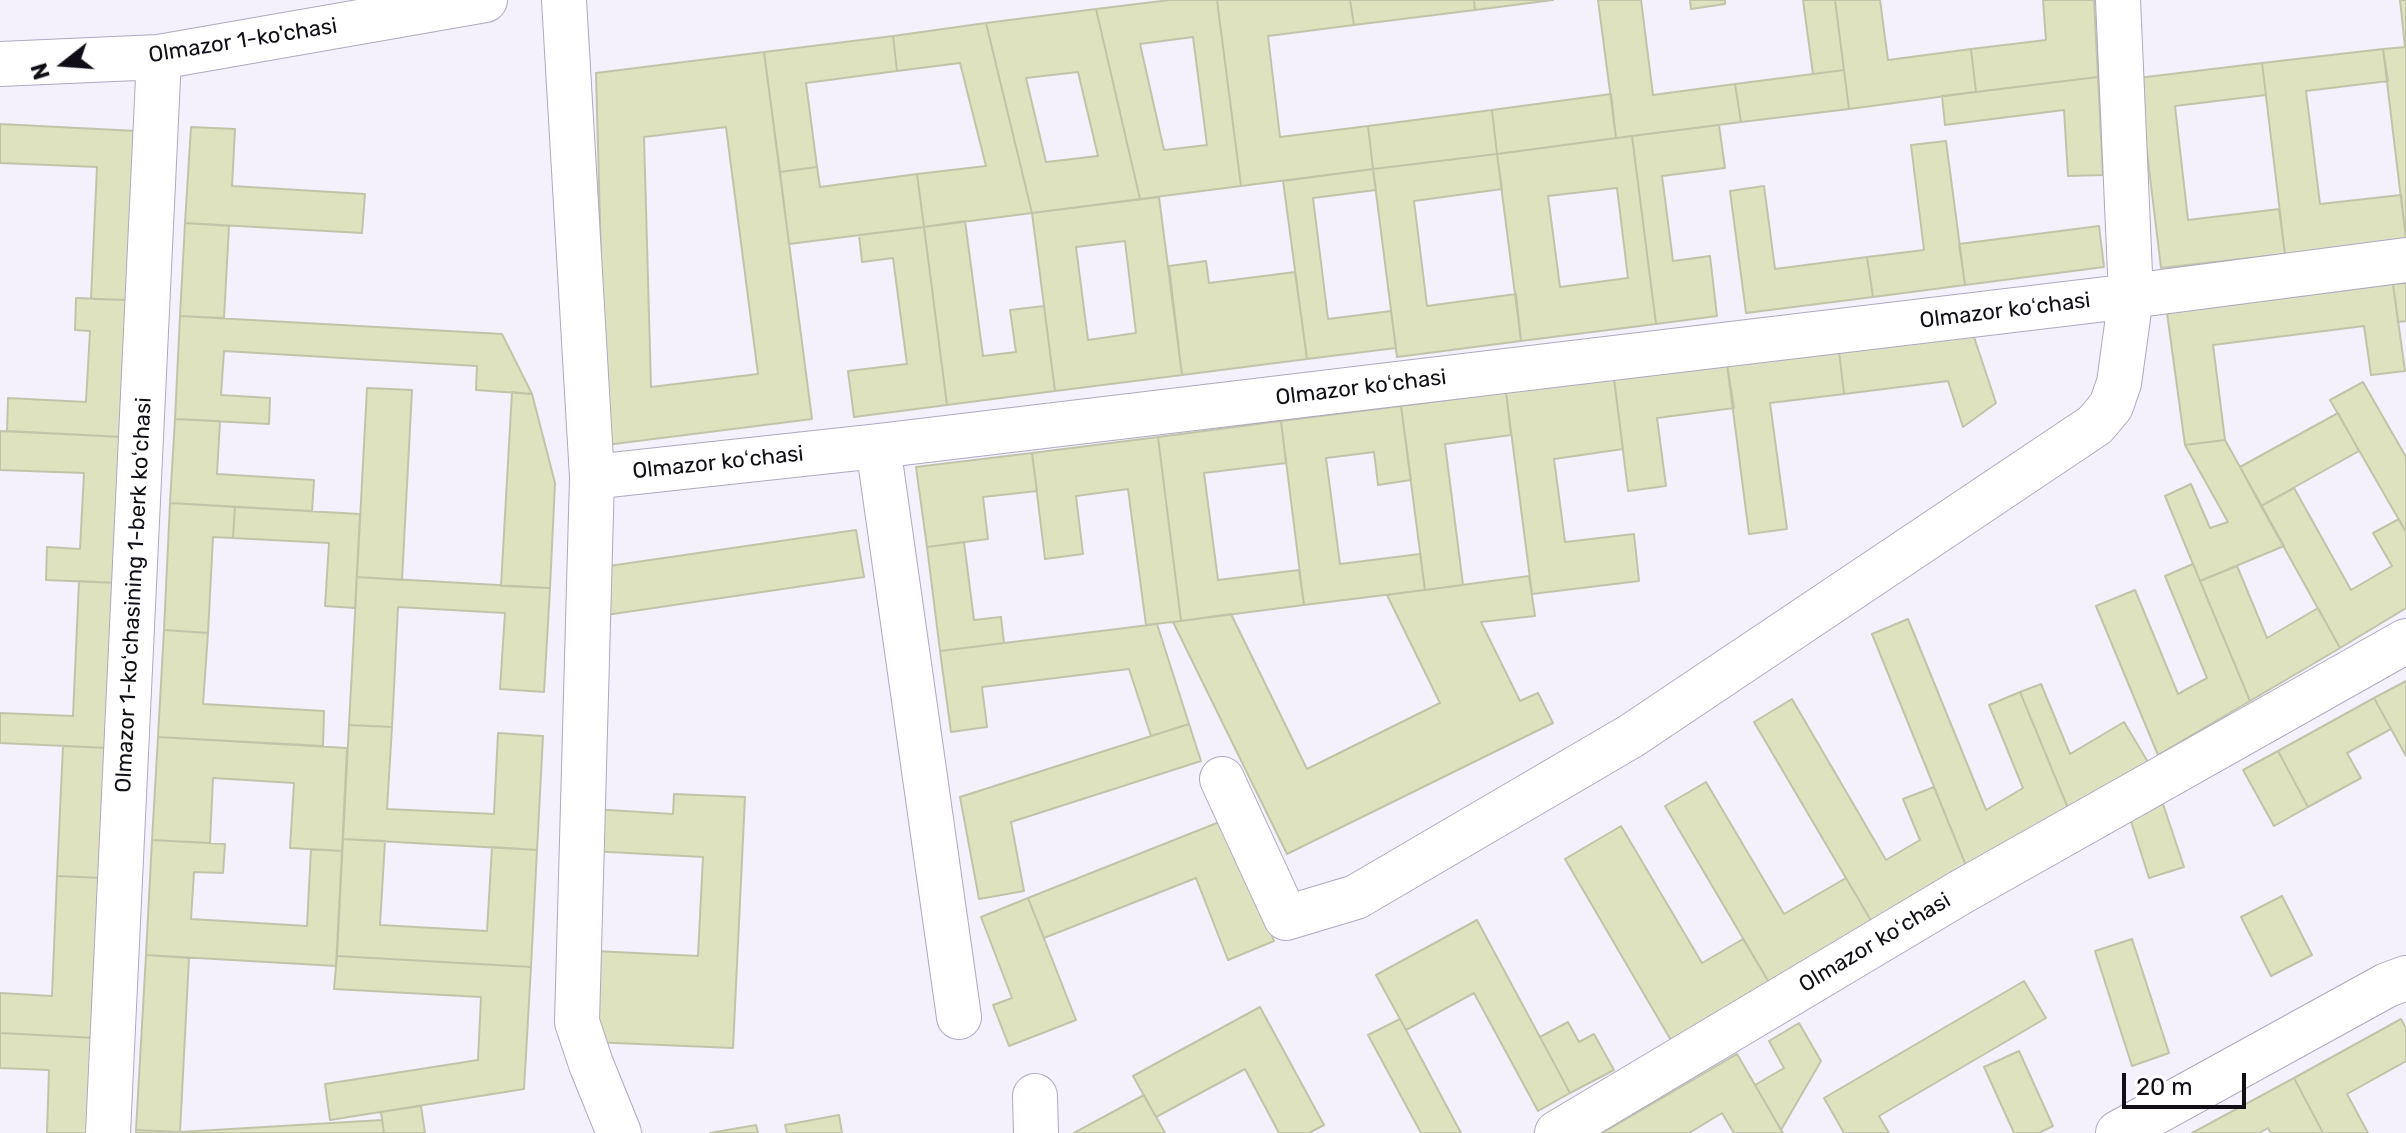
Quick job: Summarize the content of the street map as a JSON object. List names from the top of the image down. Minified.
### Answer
{"streets":{"street":["Olmazor 1-ko'chasi","Olmazor koʻchasi","Olmazor 1-koʻchasining 1-berk koʻchasi"]},"crossings":[["Olmazor 1-ko'chasi","Olmazor 1-koʻchasining 1-berk koʻchasi"]],"scale_bar":"20 m","north":"left"}
